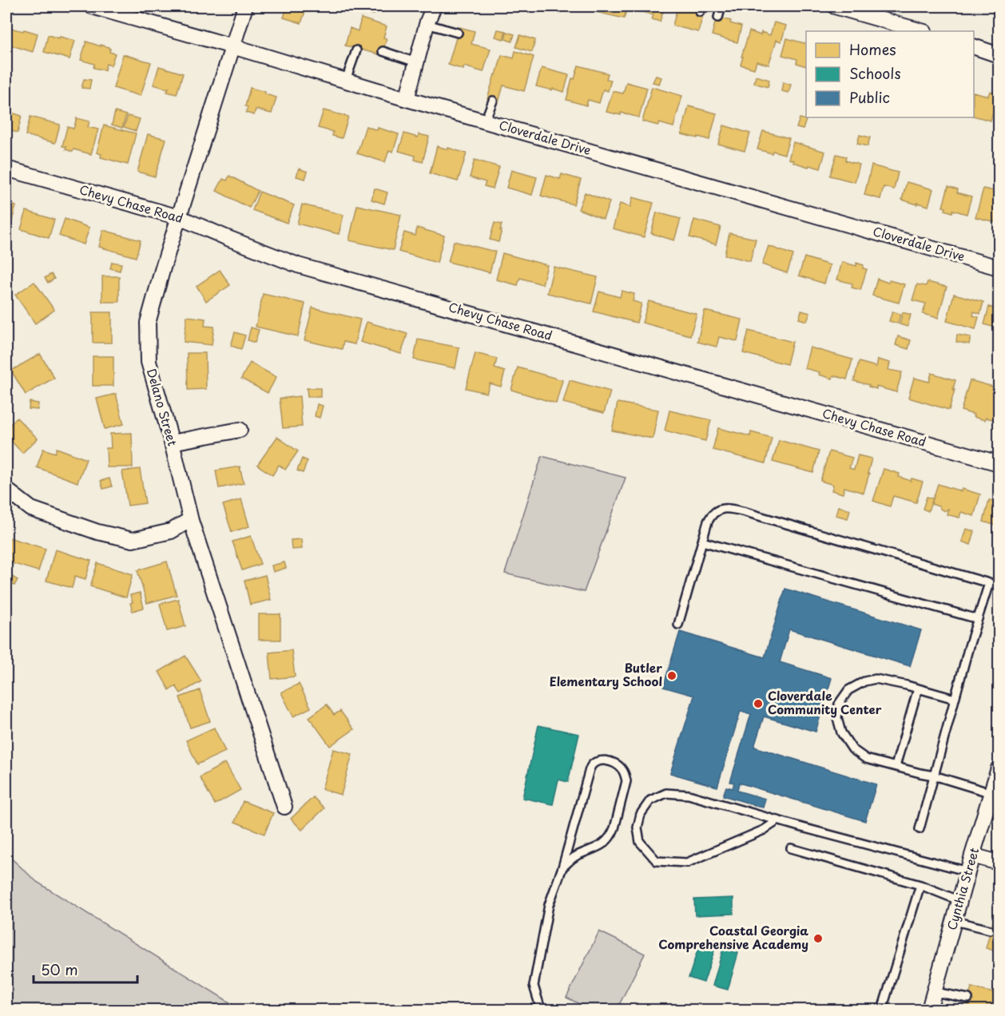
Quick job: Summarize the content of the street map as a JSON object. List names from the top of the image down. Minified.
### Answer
{"streets":{"street":["Cloverdale Drive","Chevy Chase Road","Delano Street","Cynthia Street"]},"crossings":[["Cloverdale Drive","Delano Street"],["Chevy Chase Road","Delano Street"]],"places":["Butler Elementary School","Cloverdale Community Center","Coastal Georgia Comprehensive Academy"],"legend":["Homes","Schools","Public"],"scale_bar":"50 m"}
